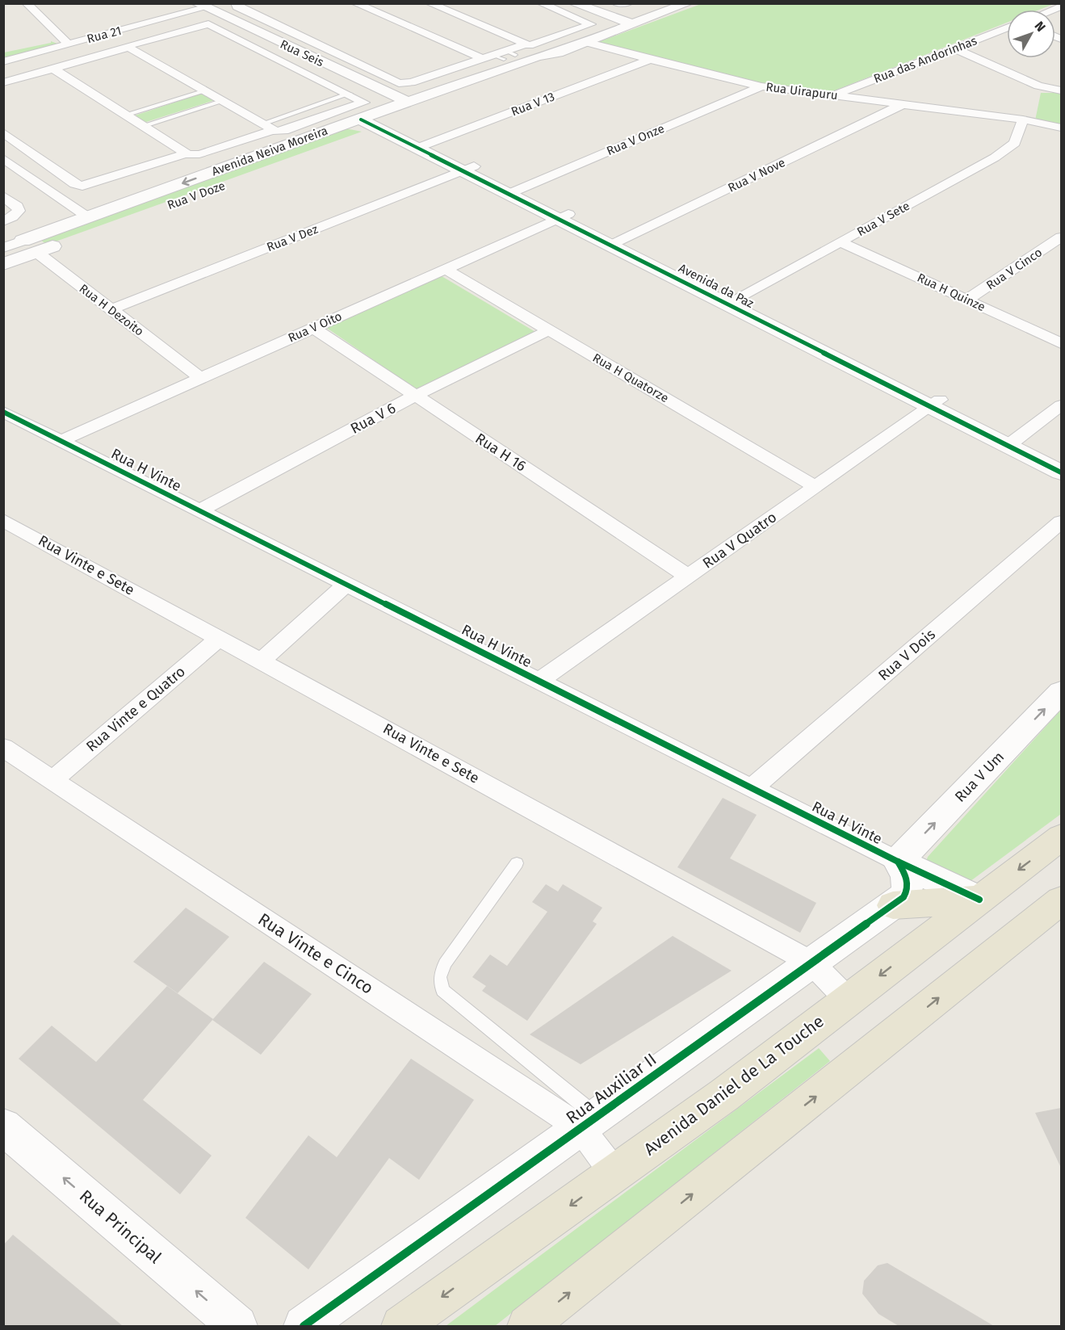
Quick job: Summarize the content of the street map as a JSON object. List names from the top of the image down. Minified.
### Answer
{"streets":{"main road":["Avenida Daniel de La Touche"],"street":["Rua 21","Rua Seis","Rua das Andorinhas","Rua Uirapuru","Rua V 13","Rua V Onze","Avenida Neiva Moreira","Rua V Nove","Rua V Sete","Rua V Dez","Rua V Cinco","Avenida da Paz","Rua H Quinze","Rua H Dezoito","Rua V Oito","Rua H Quatorze","Rua V 6","Rua H 16","Rua H Vinte","Rua V Quatro","Rua Vinte e Sete","Rua V Dois","Rua Vinte e Quatro","Rua V Um","Rua Vinte e Cinco","Rua Auxiliar II","Rua Principal"]},"crossings":[["Rua 21","Rua Seis"],["Rua Seis","Avenida Neiva Moreira"],["Rua das Andorinhas","Rua Uirapuru"],["Rua Uirapuru","Rua V 13"],["Rua Uirapuru","Rua V Onze"],["Rua Uirapuru","Avenida Neiva Moreira"],["Rua Uirapuru","Rua V Nove"],["Rua Uirapuru","Rua V Sete"],["Rua V 13","Avenida da Paz"],["Rua V Onze","Avenida da Paz"],["Avenida Neiva Moreira","Avenida da Paz"],["Avenida Neiva Moreira","Rua H Dezoito"],["Rua V Nove","Avenida da Paz"],["Rua V Sete","Avenida da Paz"],["Rua V Sete","Rua H Quinze"],["Rua V Dez","Avenida da Paz"],["Rua V Dez","Rua H Dezoito"],["Rua V Cinco","Rua H Quinze"],["Avenida da Paz","Rua V Oito"],["Avenida da Paz","Rua V Quatro"],["Rua H Dezoito","Rua V Oito"],["Rua V Oito","Rua H Quatorze"],["Rua V Oito","Rua H 16"],["Rua V Oito","Rua H Vinte"],["Rua H Quatorze","Rua V 6"],["Rua H Quatorze","Rua V Quatro"],["Rua V 6","Rua H 16"],["Rua V 6","Rua H Vinte"],["Rua H 16","Rua V Quatro"],["Rua H Vinte","Rua V Quatro"],["Rua H Vinte","Rua V Dois"],["Rua H Vinte","Rua V Um"],["Rua H Vinte","Avenida Daniel de La Touche"],["Rua H Vinte","Rua Auxiliar II"],["Rua Vinte e Sete","Rua Vinte e Quatro"],["Rua Vinte e Sete","Avenida Daniel de La Touche"],["Rua Vinte e Sete","Rua Auxiliar II"],["Rua Vinte e Quatro","Rua Vinte e Cinco"],["Rua V Um","Rua Auxiliar II"],["Rua Vinte e Cinco","Avenida Daniel de La Touche"],["Rua Vinte e Cinco","Rua Auxiliar II"]],"one_way":["Rua V Um","Rua Principal"],"north":"top right"}
